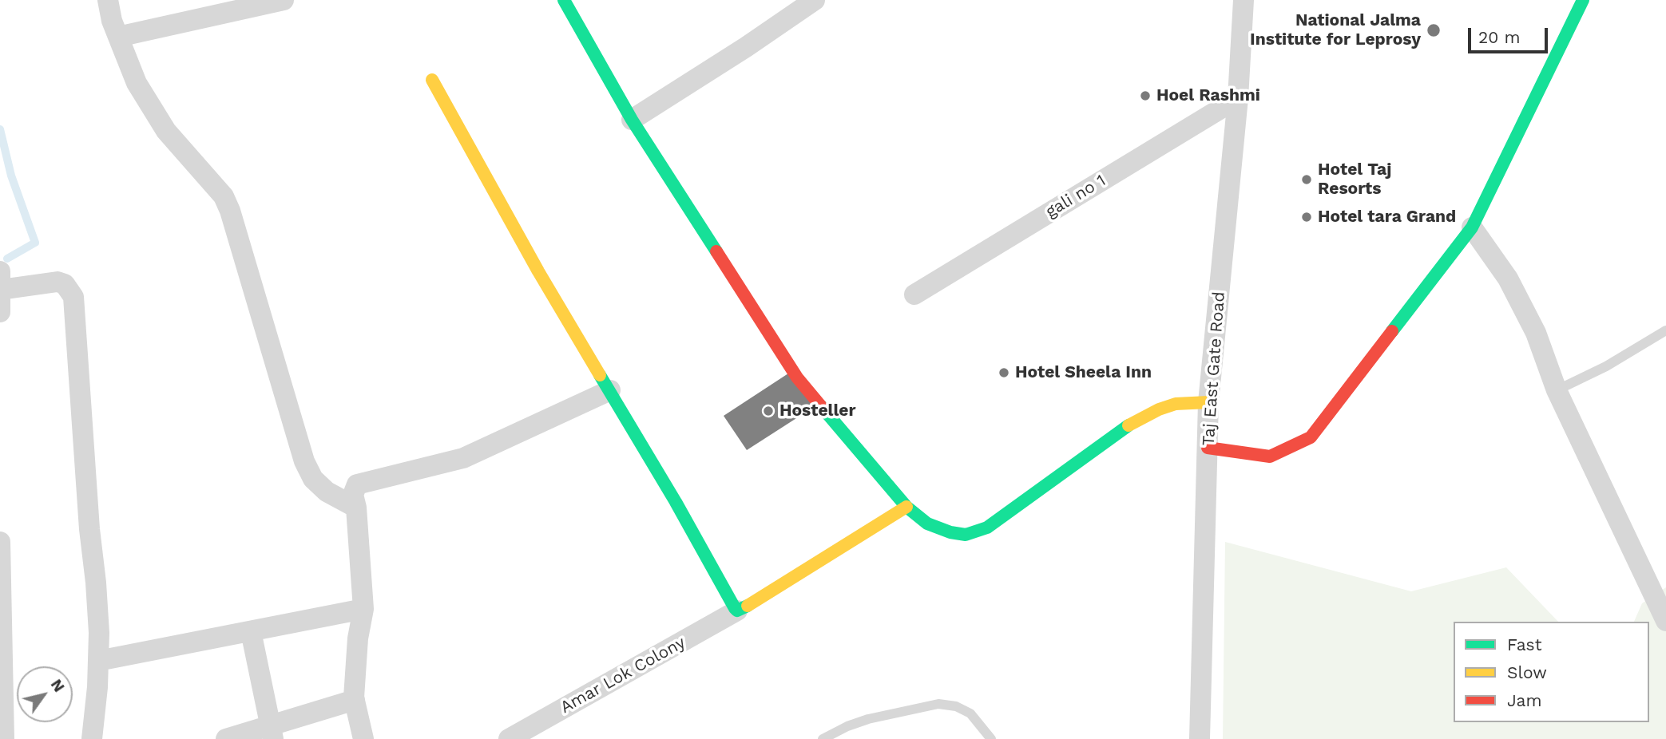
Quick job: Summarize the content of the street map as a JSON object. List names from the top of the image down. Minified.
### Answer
{"streets":{"street":["gali no 1","Taj East Gate Road","Amar Lok Colony"]},"crossings":[["gali no 1","Taj East Gate Road"]],"places":["National Jalma Institute for Leprosy","Hoel Rashmi","Hotel Taj Resorts","Hotel tara Grand","Hotel Sheela Inn","Hosteller"],"legend":["Fast","Slow","Jam"],"scale_bar":"20 m","north":"top right"}
